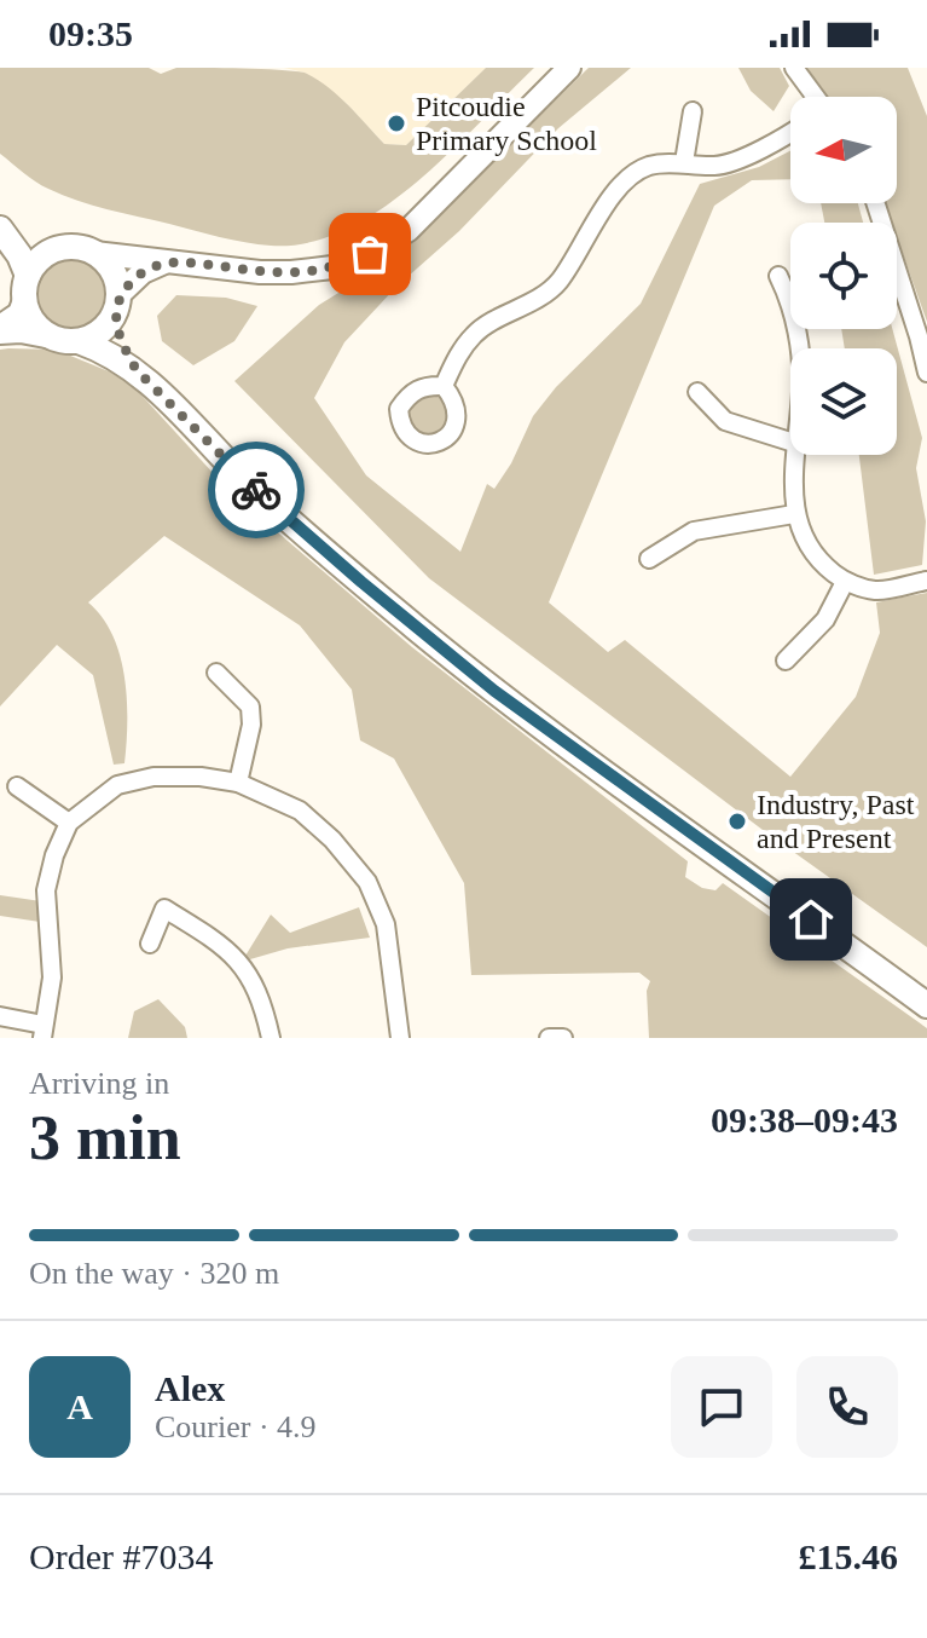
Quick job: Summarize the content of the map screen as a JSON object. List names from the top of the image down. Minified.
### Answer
{"places":["Pitcoudie Primary School","Industry, Past and Present"],"north":"left","page":{"status":"09:35","heading":["3 min","Arriving in","09:38–09:43"],"panel":["Alex","Courier · 4.9","Order #7034","£15.46"],"bar":"On the way · 320 m","round":"A"}}
